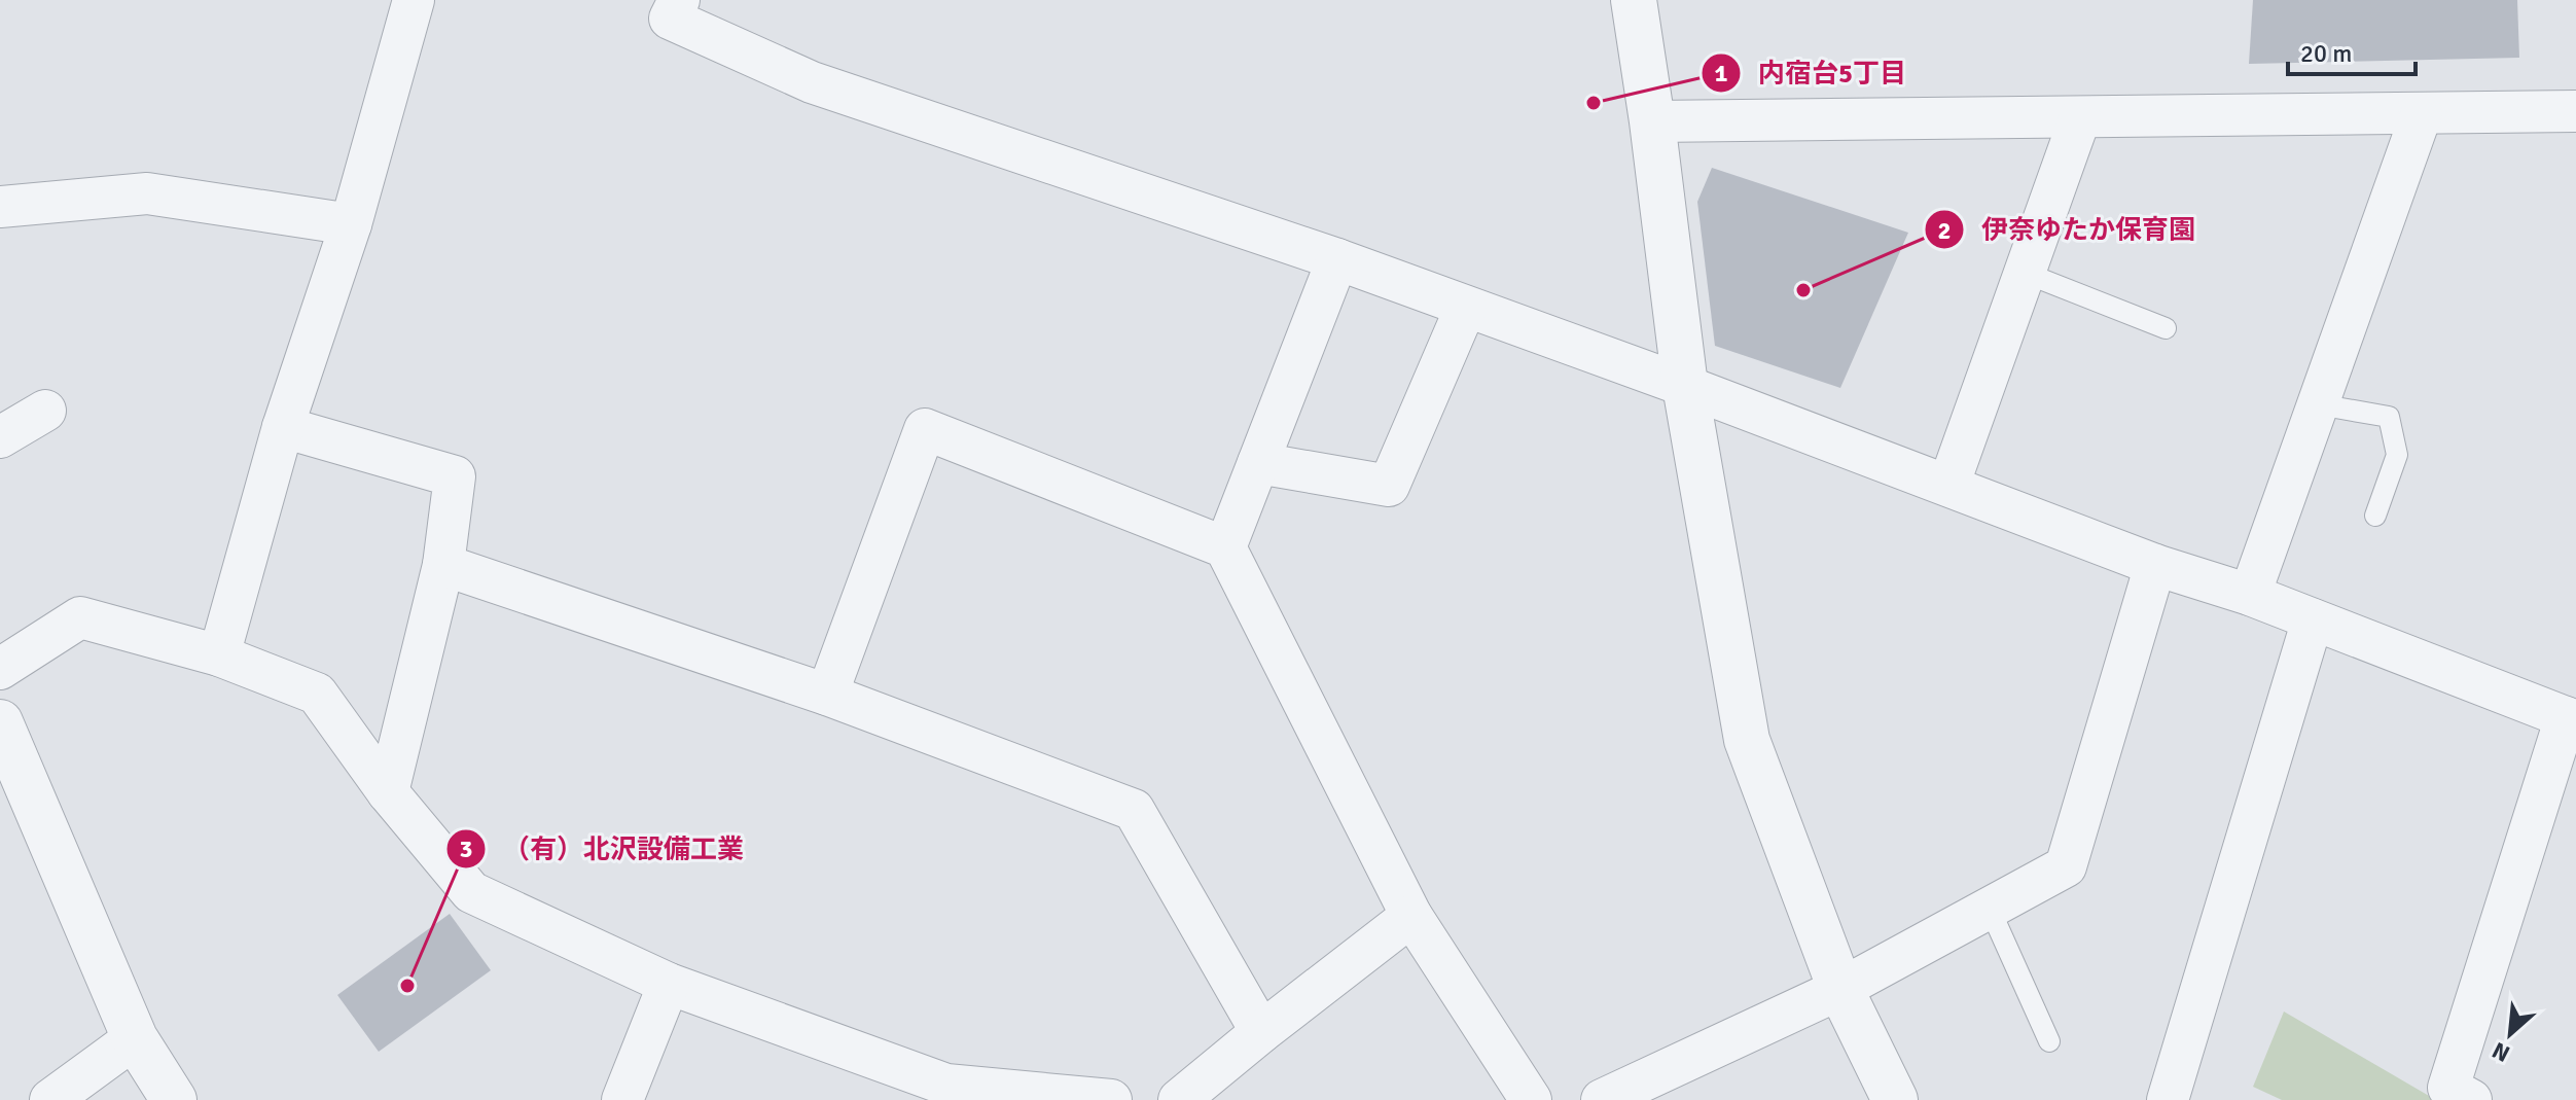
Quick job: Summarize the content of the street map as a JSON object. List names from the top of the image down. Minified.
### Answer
{"places":["内宿台5丁目","伊奈ゆたか保育園","（有）北沢設備工業"],"scale_bar":"20 m","north":"bottom left"}
